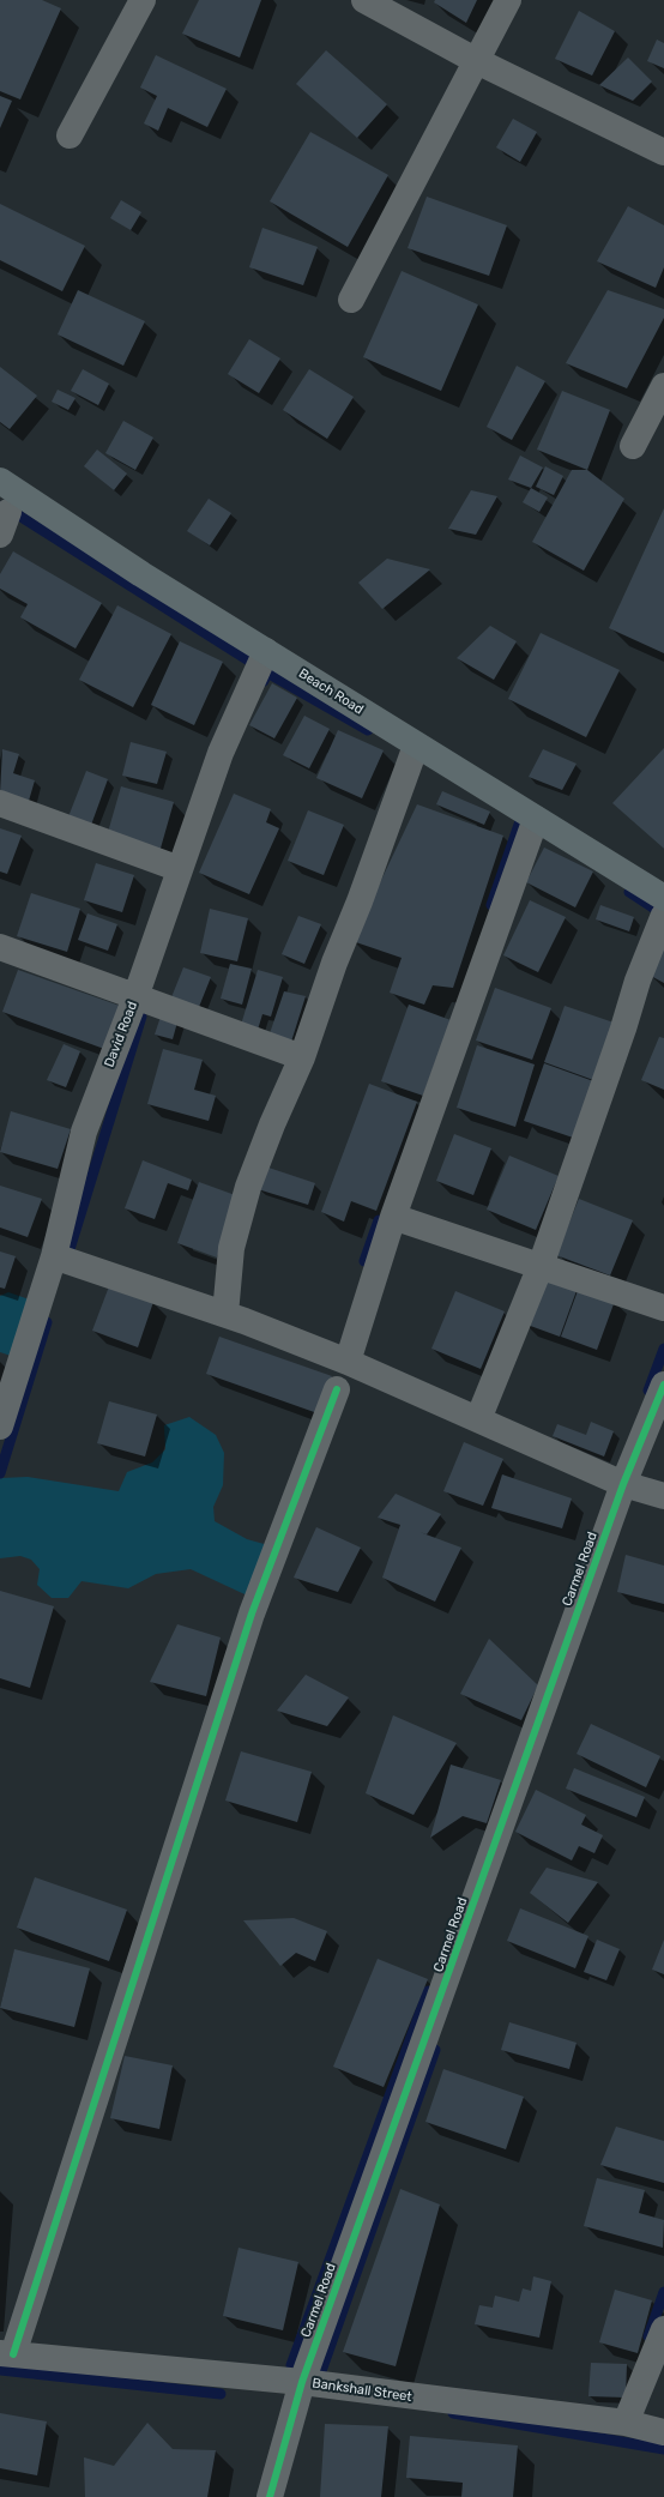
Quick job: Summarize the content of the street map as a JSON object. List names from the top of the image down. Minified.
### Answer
{"streets":{"main road":["Beach Road"],"street":["David Road","Carmel Road","Bankshall Street"]},"crossings":[["Beach Road","David Road"],["Carmel Road","Bankshall Street"]]}
